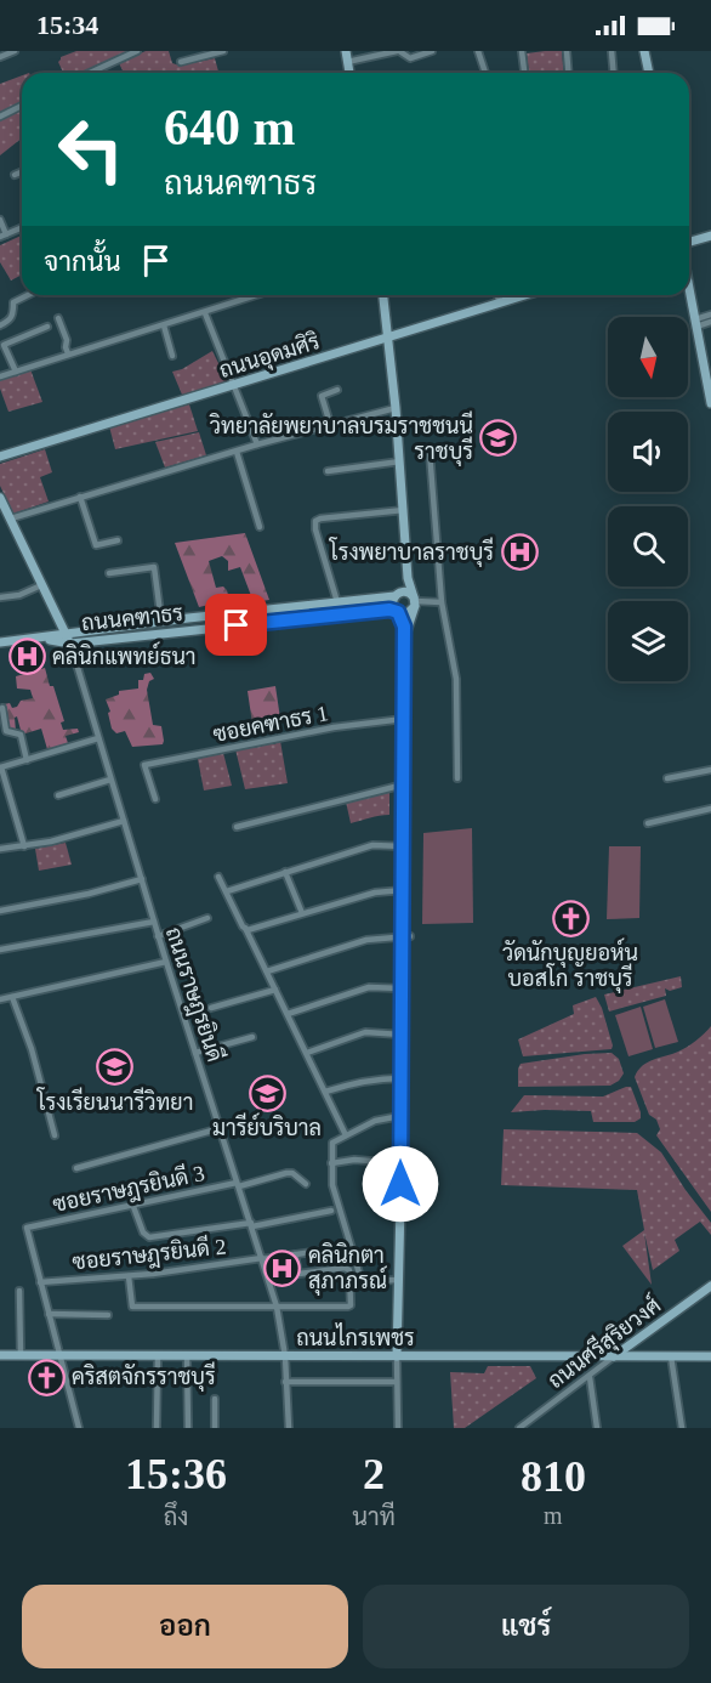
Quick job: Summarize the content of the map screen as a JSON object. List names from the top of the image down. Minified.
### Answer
{"streets":{"street":["ถนนอุดมศิริ","ถนนคฑาธร","ซอยคฑาธร 1","ถนนราษฎรยินดี","ซอยราษฎรยินดี 3","ซอยราษฎรยินดี 2","ถนนไกรเพชร","ถนนศรีสุริยวงศ์"]},"crossings":[["ถนนคฑาธร","ถนนราษฎรยินดี"],["ถนนราษฎรยินดี","ซอยราษฎรยินดี 3"],["ถนนราษฎรยินดี","ซอยราษฎรยินดี 2"],["ถนนราษฎรยินดี","ถนนไกรเพชร"],["ซอยราษฎรยินดี 3","ซอยราษฎรยินดี 2"],["ถนนไกรเพชร","ถนนศรีสุริยวงศ์"]],"places":{"school or university":["วิทยาลัยพยาบาลบรมราชชนนี ราชบุรี","โรงเรียนนารีวิทยา","มารีย์บริบาล"],"hospital":["โรงพยาบาลราชบุรี","คลินิกแพทย์ธนา","คลินิกตา สุภาภรณ์"],"church":["วัดนักบุญยอห์น บอสโก ราชบุรี","คริสตจักรราชบุรี"]},"north":"bottom","page":{"status":"15:34","turn":["640 m","ถนนคฑาธร"],"then":"จากนั้น","eta":["15:36","ถึง","2","นาที","810","m"],"buttons":["ออก","แชร์"]}}
